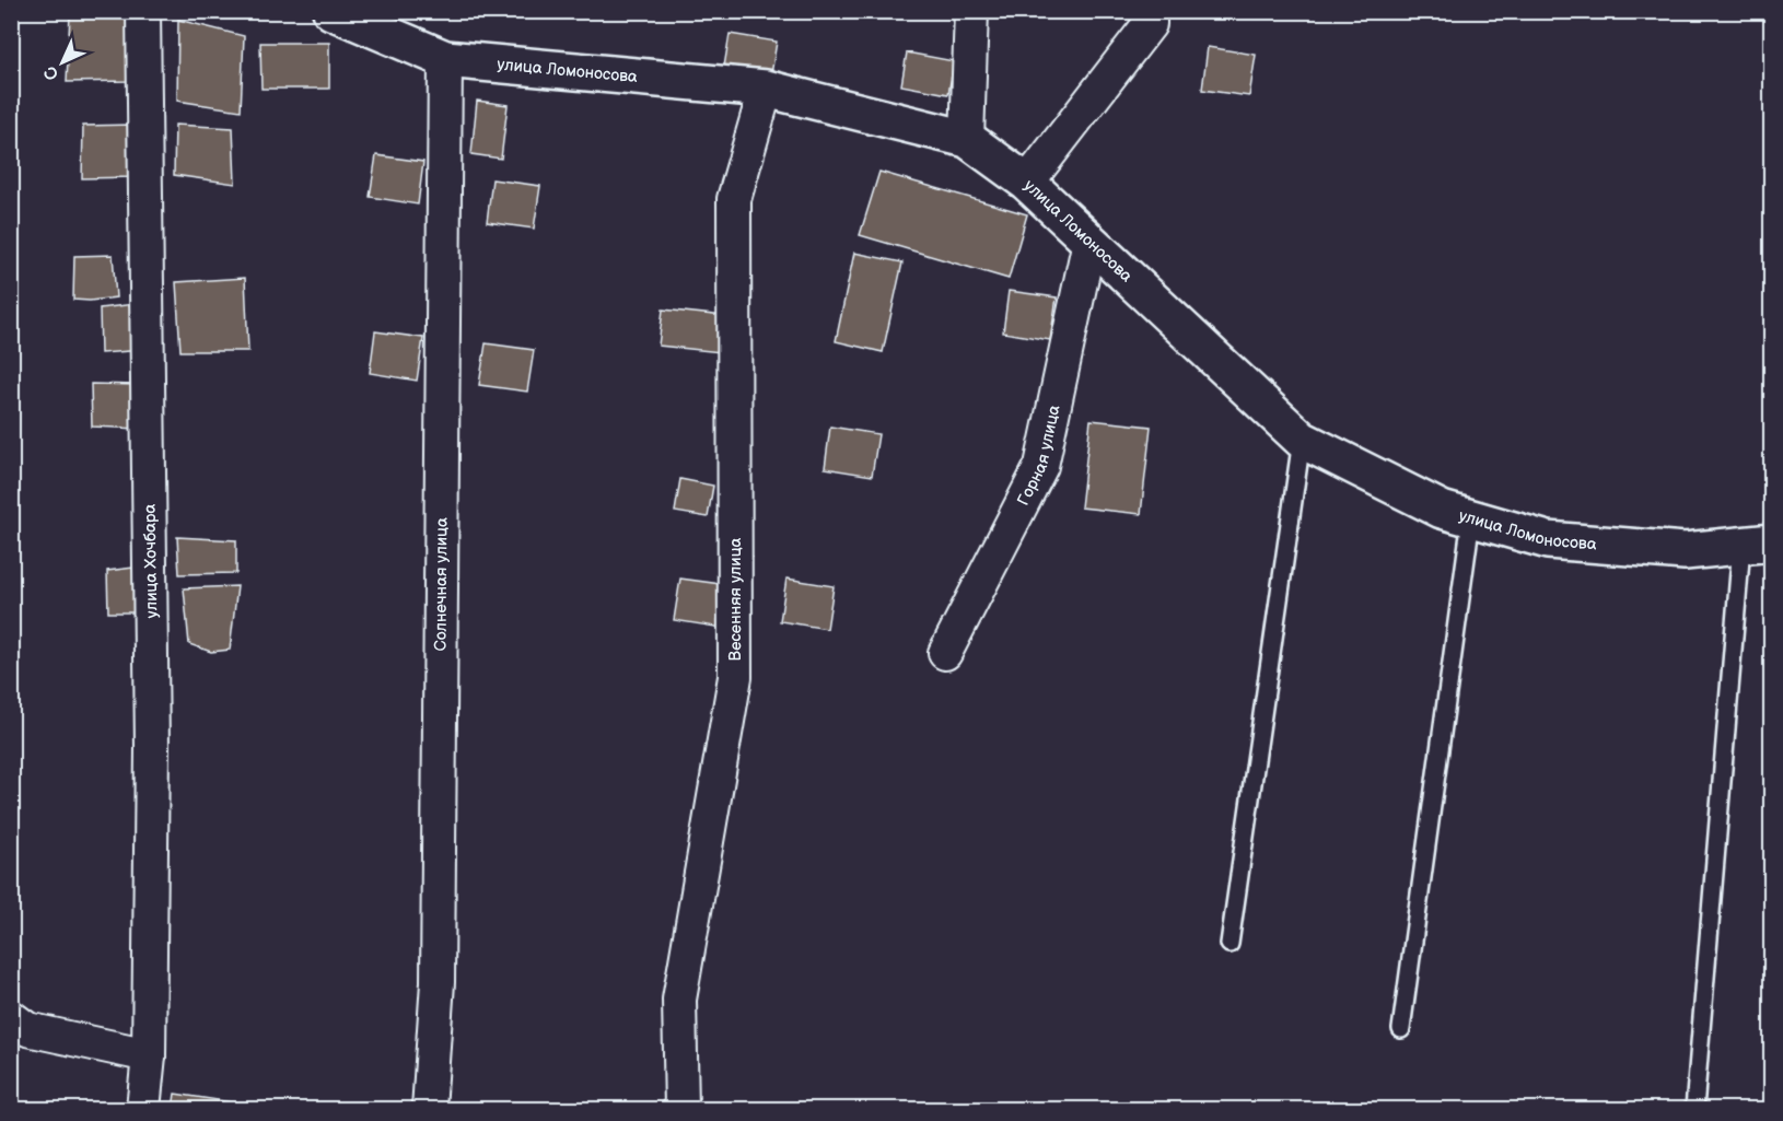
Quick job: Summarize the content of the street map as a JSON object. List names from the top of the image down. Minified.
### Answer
{"streets":{"street":["улица Ломоносова","Горная улица","улица Хочбара","Солнечная улица","Весенняя улица"]},"crossings":[["улица Ломоносова","Горная улица"],["улица Ломоносова","Солнечная улица"],["улица Ломоносова","Весенняя улица"]],"north":"bottom left"}
